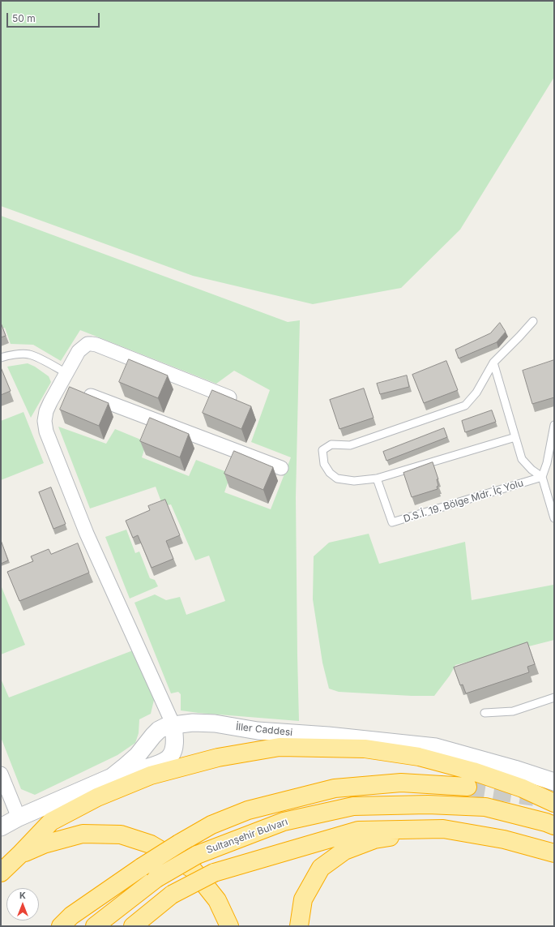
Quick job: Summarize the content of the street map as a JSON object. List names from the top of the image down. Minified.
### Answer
{"streets":{"highway":["Sultanşehir Bulvarı"],"street":["İller Caddesi"],"lane":["D.S.İ. 19. Bölge Mdr. İç Yolu"]},"scale_bar":"50 m","north":"top"}
